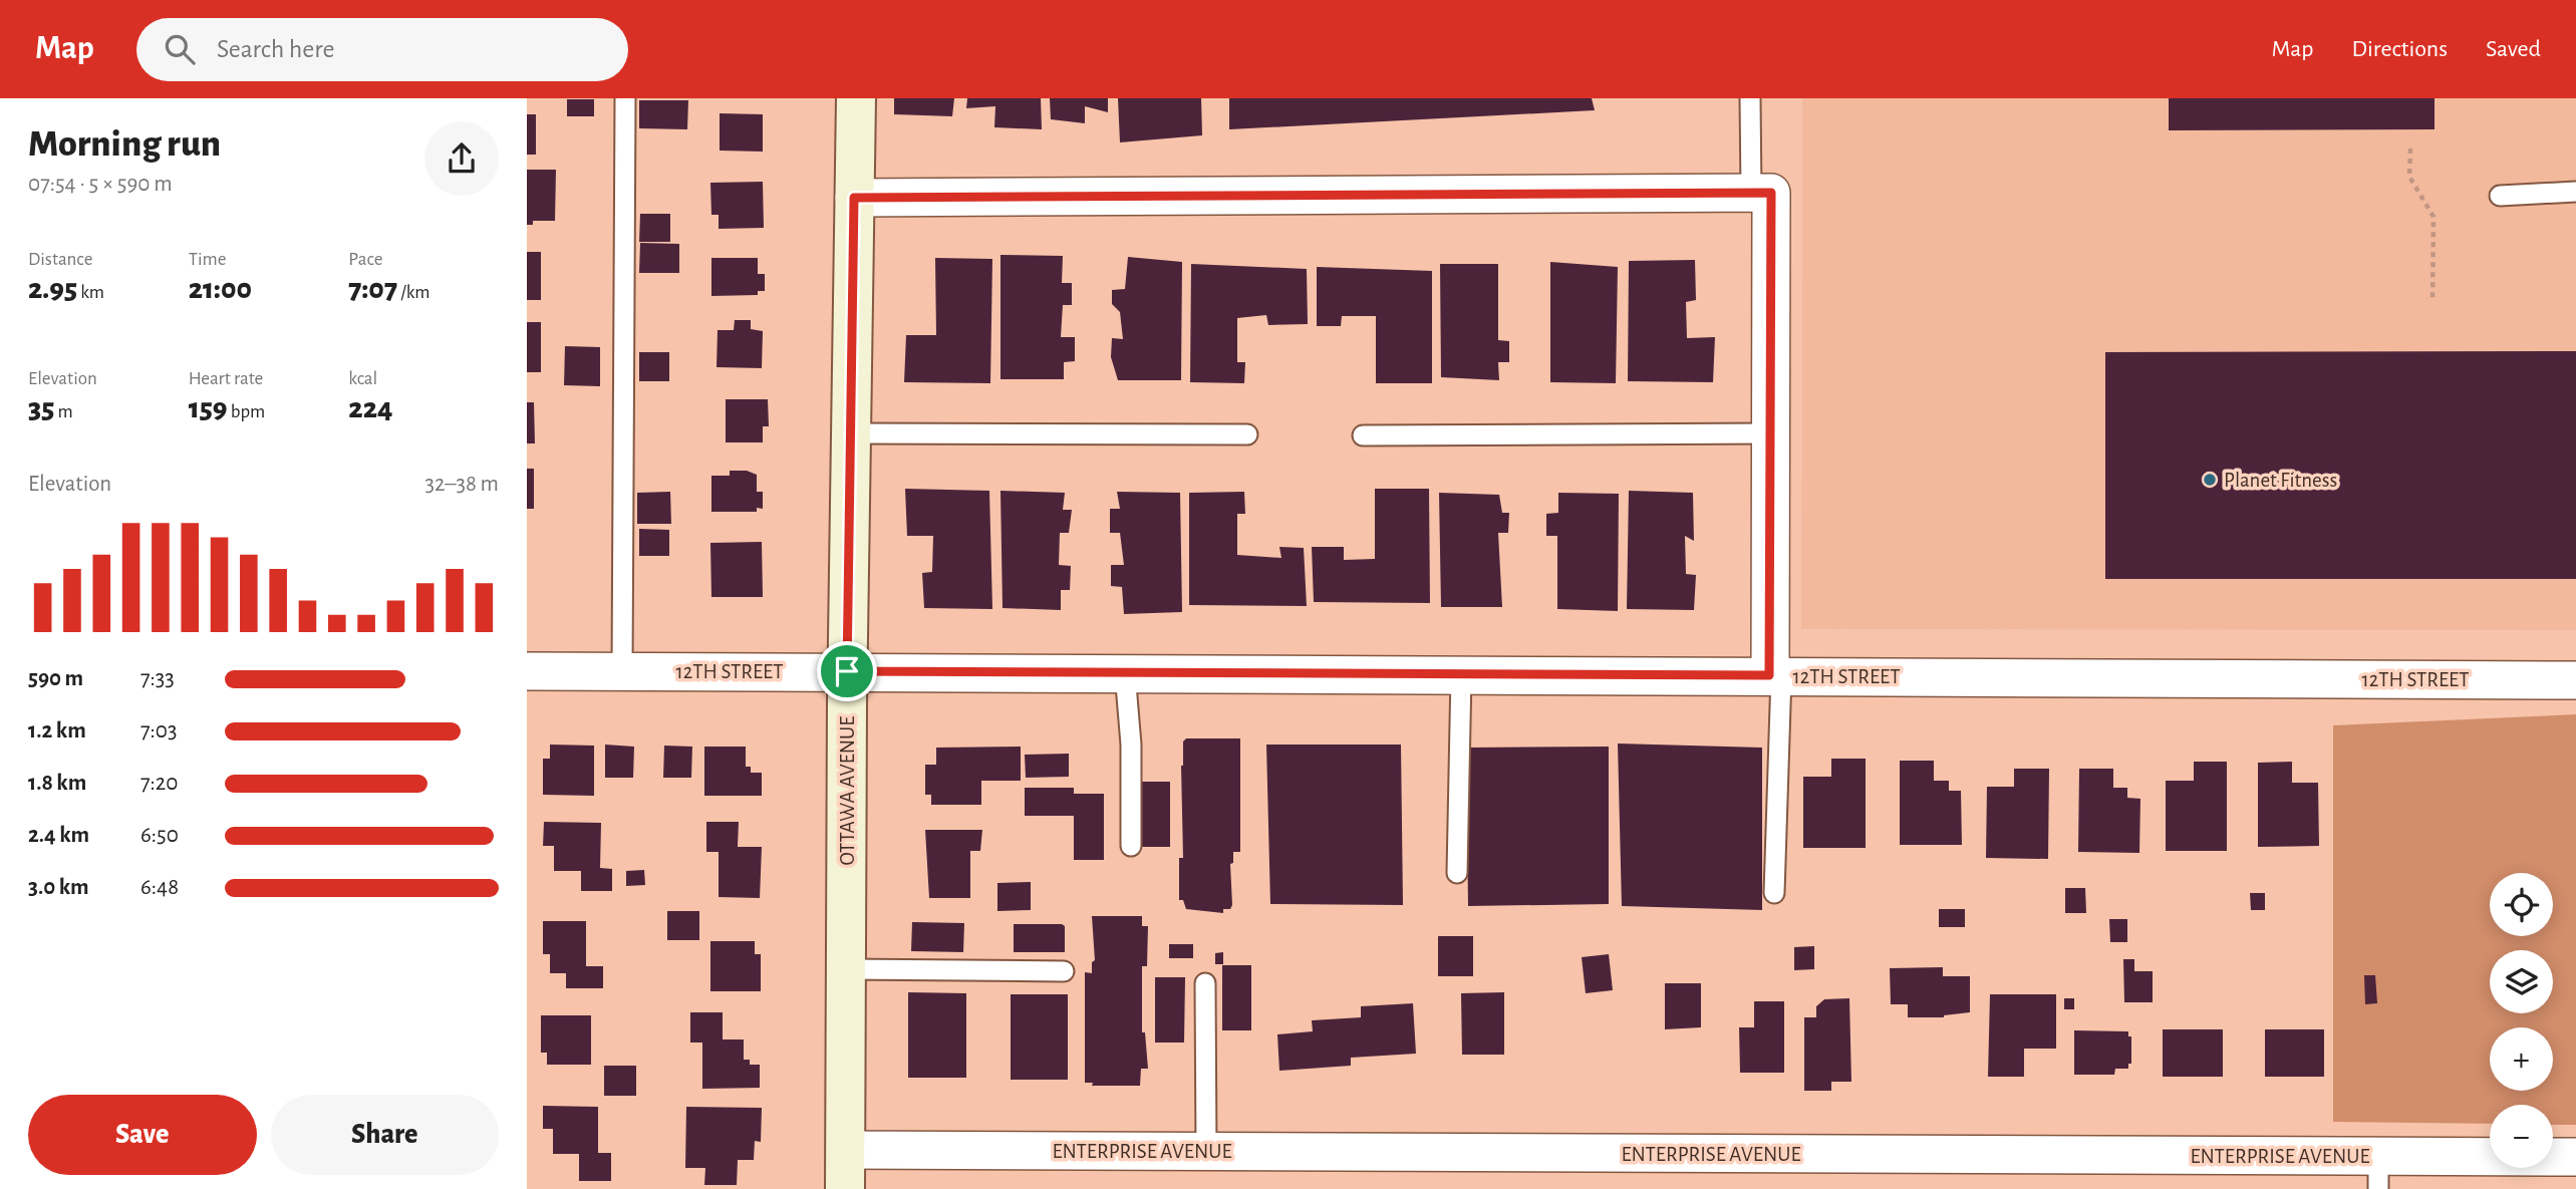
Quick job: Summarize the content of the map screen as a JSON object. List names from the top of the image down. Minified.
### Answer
{"streets":{"street":["12TH STREET","OTTAWA AVENUE","ENTERPRISE AVENUE"]},"crossings":[["12TH STREET","OTTAWA AVENUE"],["OTTAWA AVENUE","ENTERPRISE AVENUE"]],"places":["Planet Fitness"],"page":{"header":"Map","search":"Search here","nav":["Map","Directions","Saved"],"heading":["Morning run","07:54 · 5 × 590 m"],"stats":[["Distance","2.95 km"],["Time","21:00"],["Pace","7:07 /km"],["Elevation","35 m"],["Heart rate","159 bpm"],["kcal","224"]],"chart":["Elevation","32–38 m"],"list":[{"name":"590 m","note":"7:33"},{"name":"1.2 km","note":"7:03"},{"name":"1.8 km","note":"7:20"},{"name":"2.4 km","note":"6:50"},{"name":"3.0 km","note":"6:48"}],"map_buttons":["+","−"],"buttons":["Save","Share"]}}
